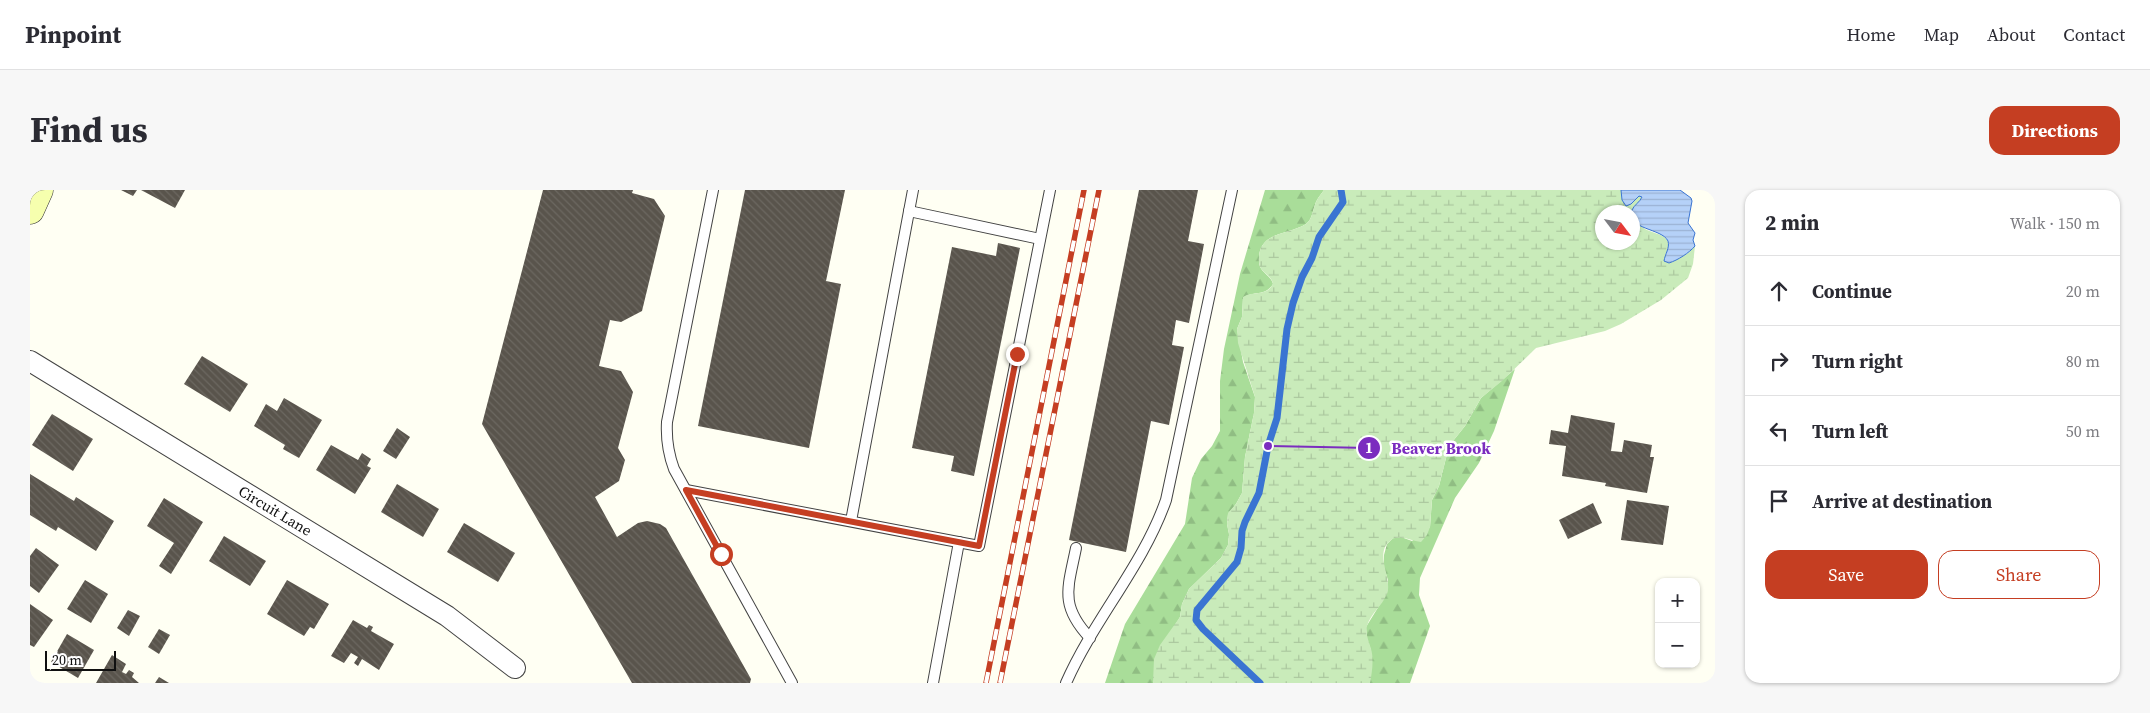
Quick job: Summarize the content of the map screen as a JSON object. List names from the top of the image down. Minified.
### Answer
{"streets":{"street":["Circuit Lane"]},"places":["Beaver Brook"],"scale_bar":"20 m","north":"bottom right","page":{"header":"Pinpoint","nav":["Home","Map","About","Contact"],"title":"Find us","buttons":["Directions",["Save","Share"]],"heading":["2 min","Walk · 150 m"],"list":[["Continue","20 m"],["Turn right","80 m"],["Turn left","50 m"],"Arrive at destination"],"map_buttons":["+","−"],"scale":"20 m"}}
